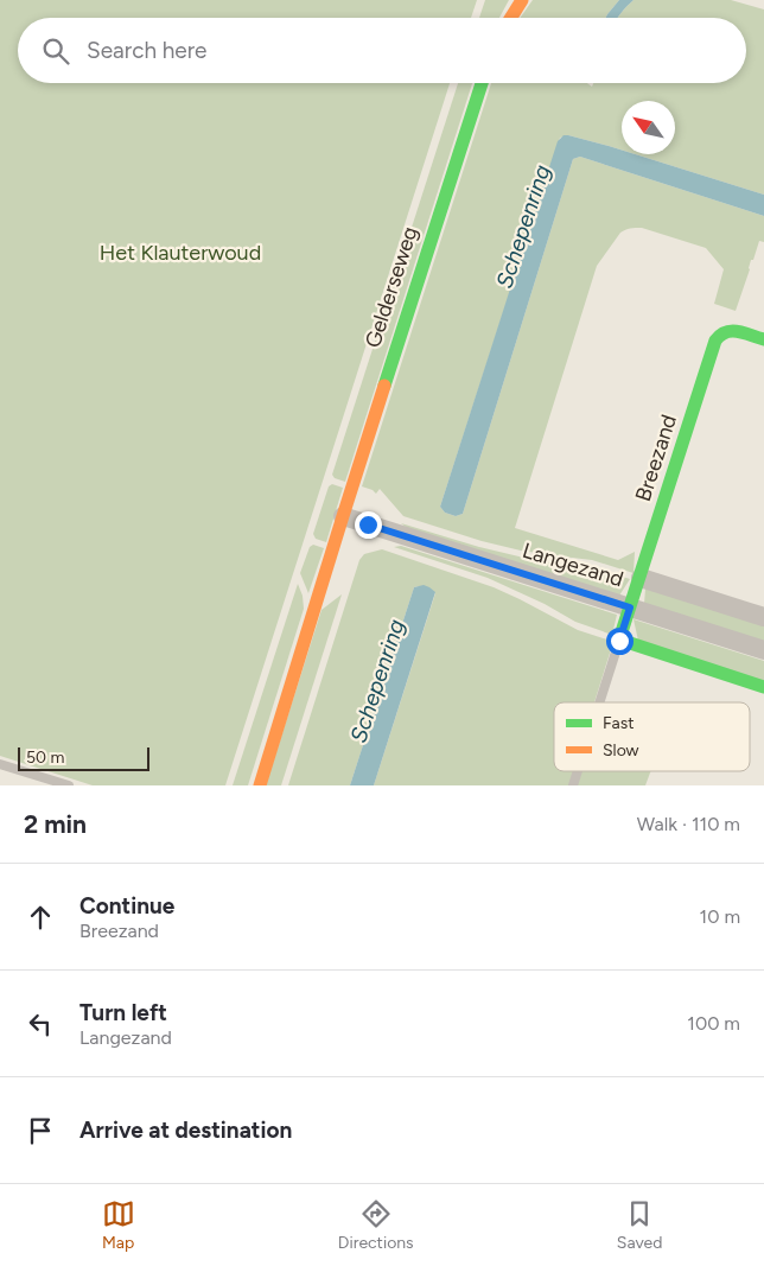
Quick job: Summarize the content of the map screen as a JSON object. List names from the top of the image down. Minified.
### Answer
{"streets":{"street":["Gelderseweg","Breezand","Langezand"]},"crossings":[["Gelderseweg","Langezand"],["Breezand","Langezand"]],"water":["Schepenring"],"parks":["Het Klauterwoud"],"legend":["Fast","Slow"],"scale_bar":"50 m","north":"top left","page":{"search":"Search here","scale":"50 m","heading":["2 min","Walk · 110 m"],"list":[["Continue","Breezand","10 m"],["Turn left","Langezand","100 m"],"Arrive at destination"],"nav":["Map","Directions","Saved"]}}
